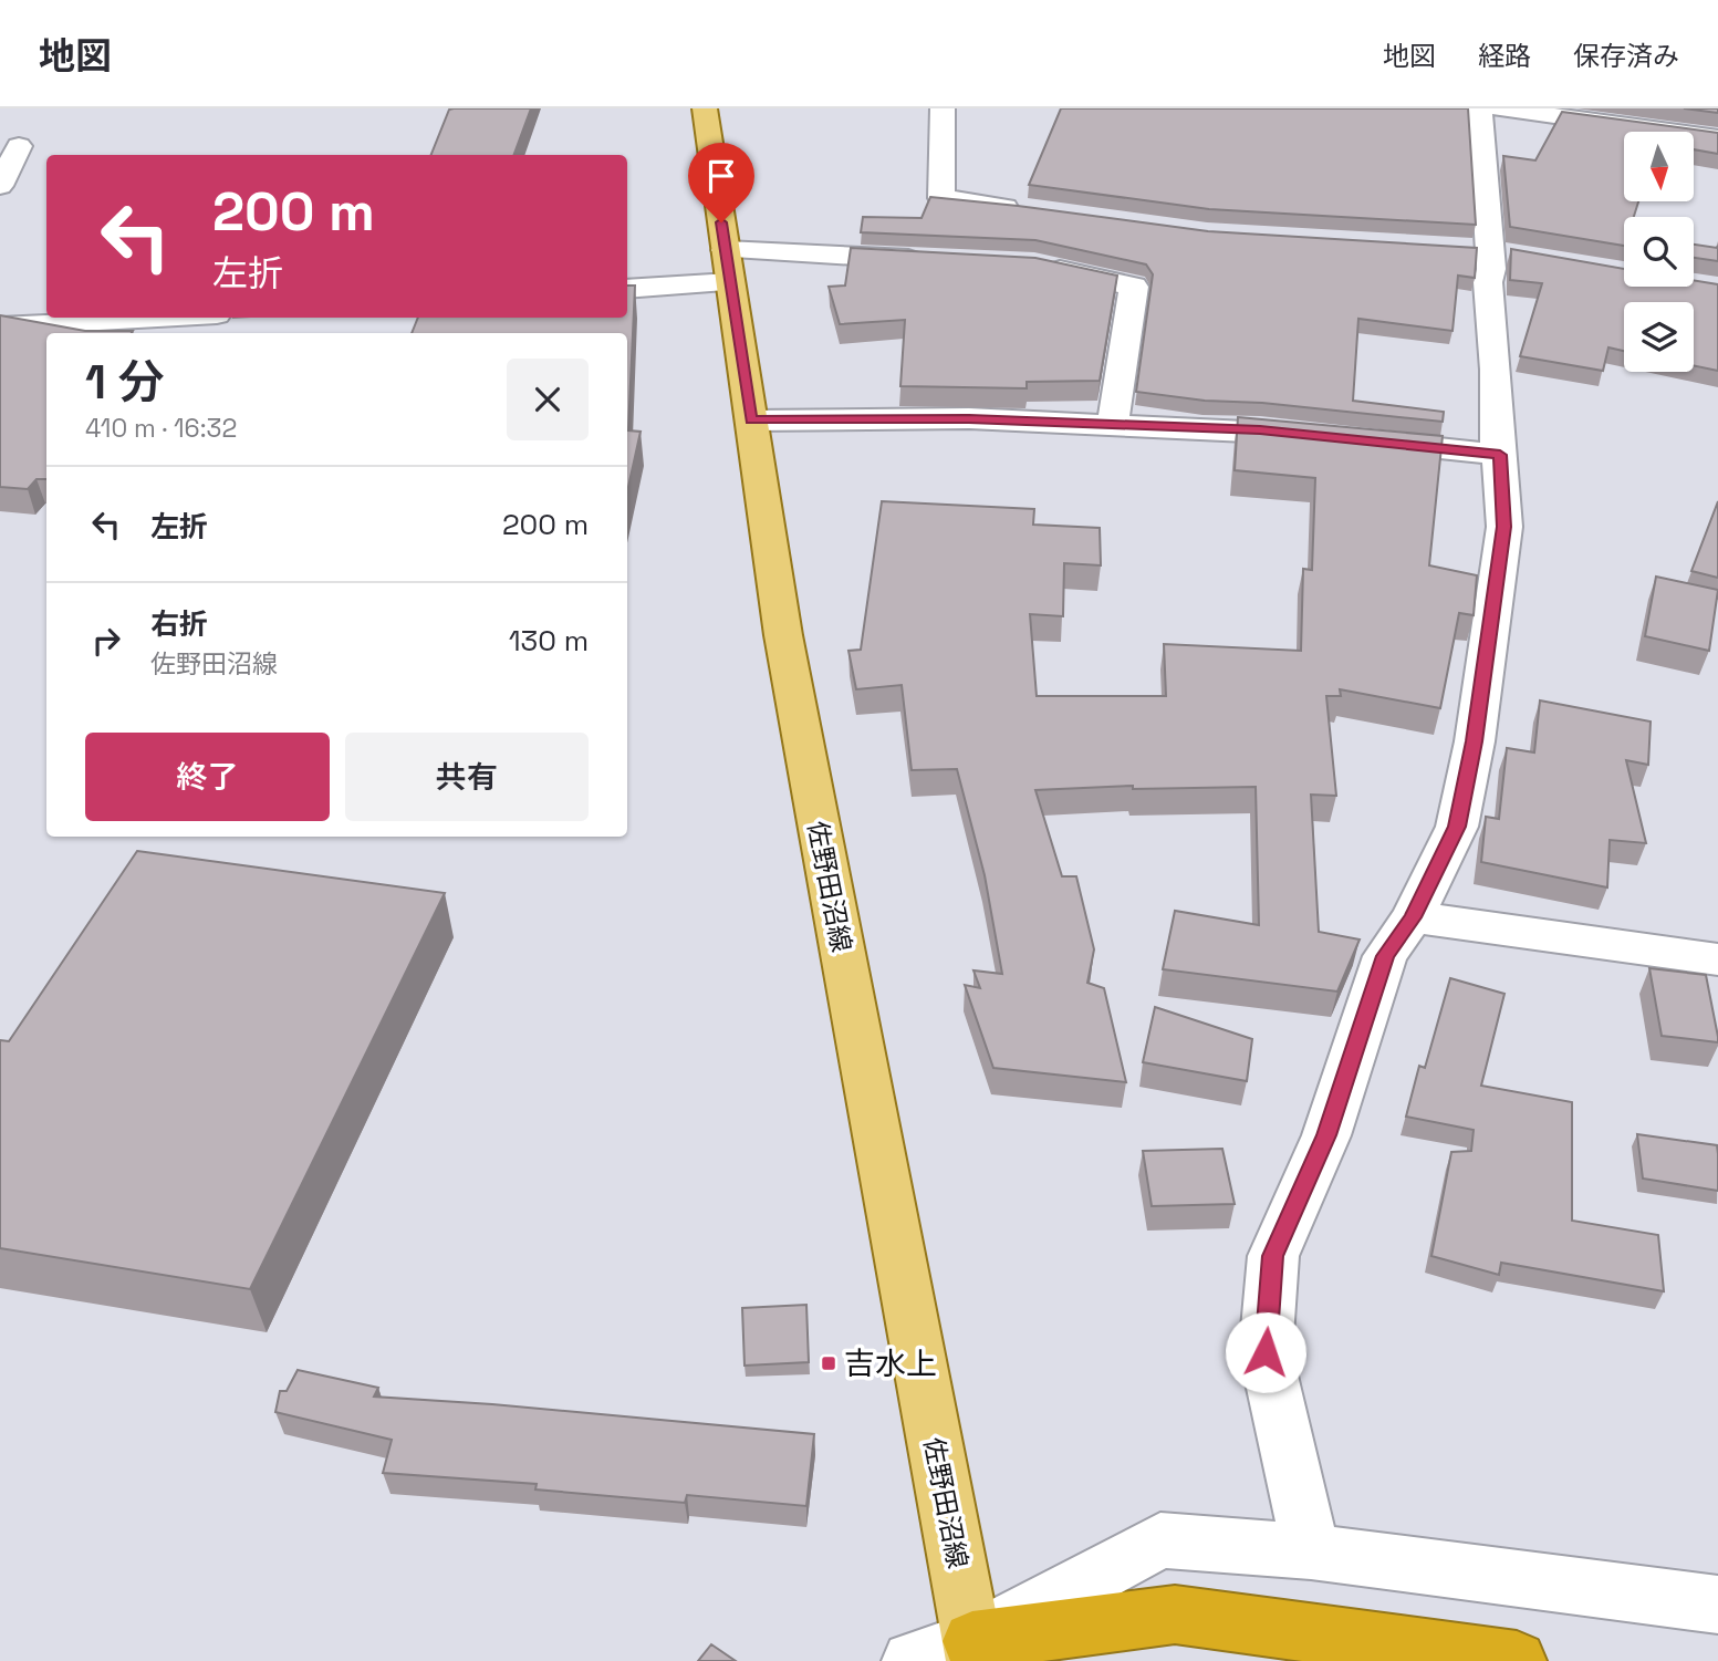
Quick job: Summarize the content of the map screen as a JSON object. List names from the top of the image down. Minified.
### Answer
{"streets":{"main road":["佐野田沼線"]},"places":{"transit":["吉水上"]},"north":"bottom","page":{"header":"地図","nav":["地図","経路","保存済み"],"turn":["200 m","左折"],"heading":["1 分","410 m · 16:32"],"list":[{"name":"左折","value":"200 m"},{"name":"右折","note":"佐野田沼線","value":"130 m"}],"buttons":["終了","共有"]}}
